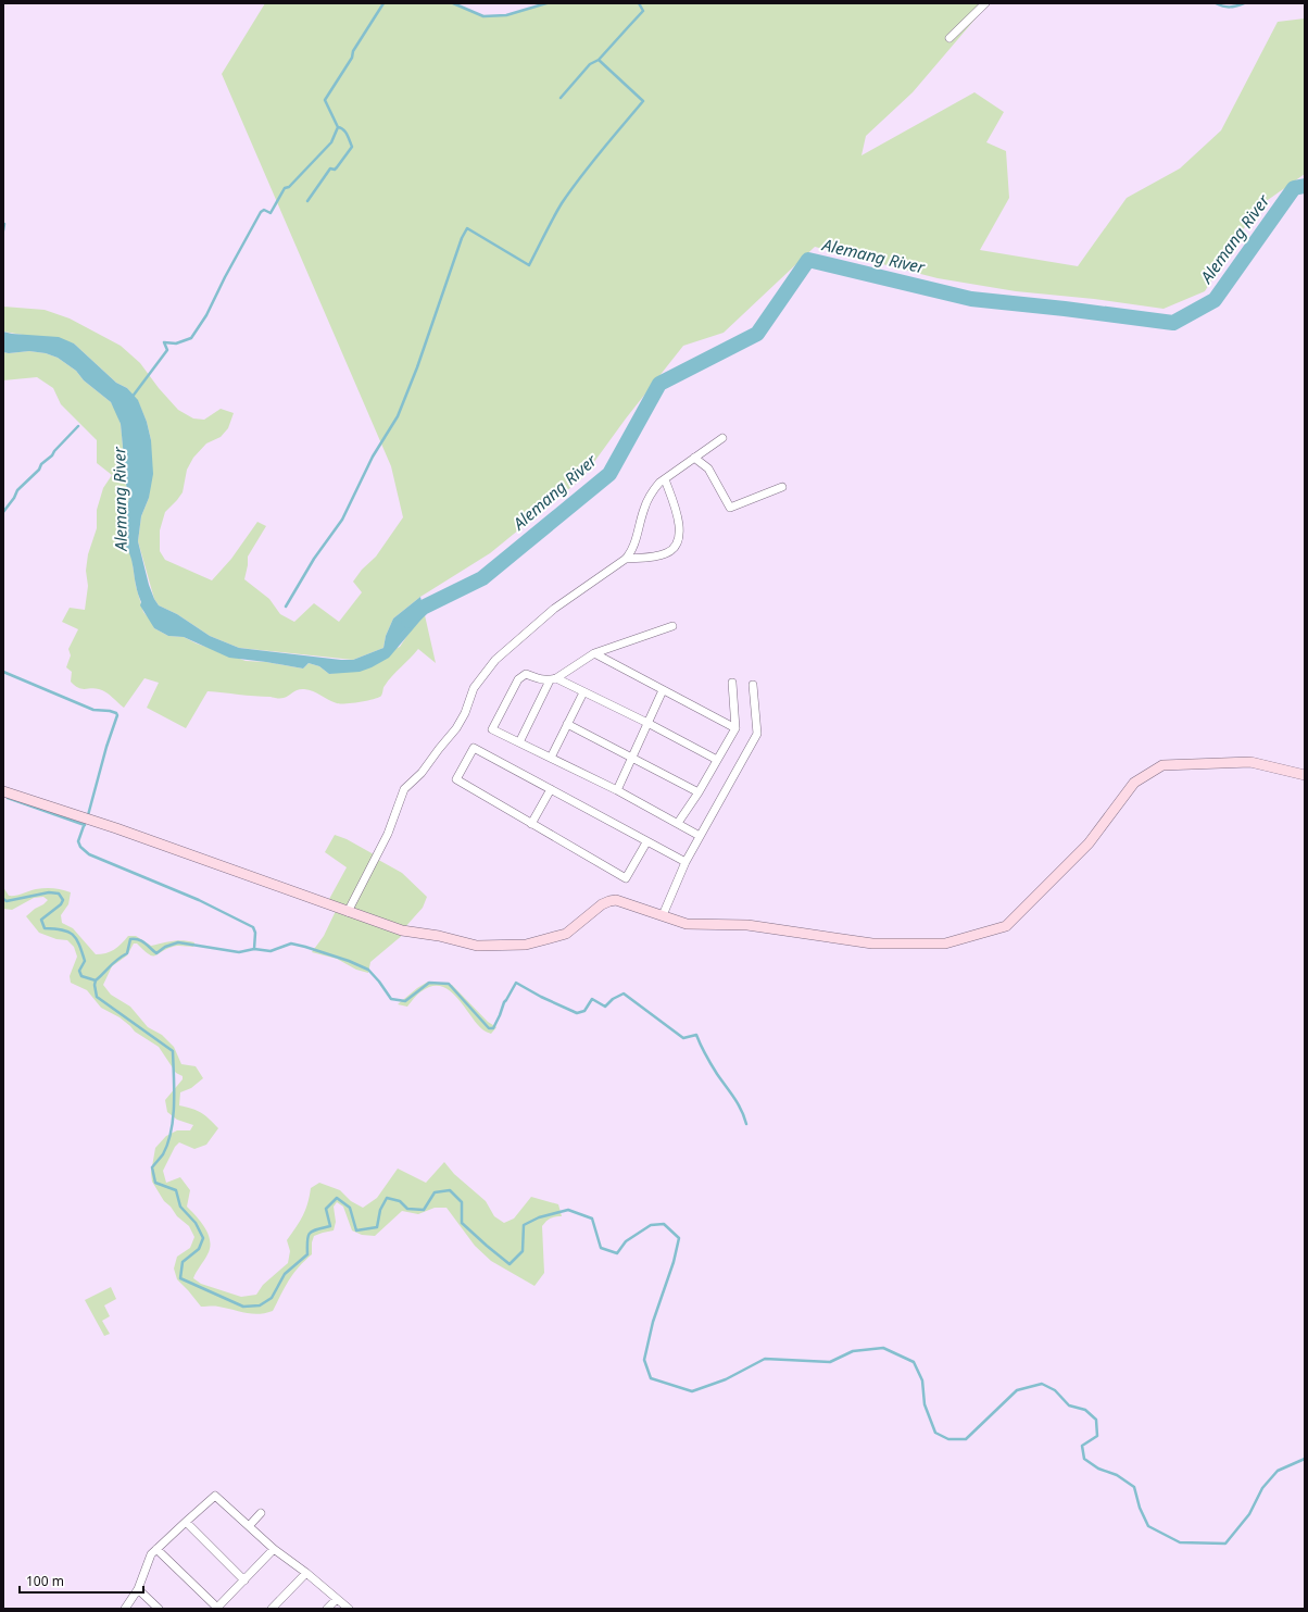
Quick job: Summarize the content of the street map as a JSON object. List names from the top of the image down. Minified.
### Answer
{"water":["Alemang River"],"scale_bar":"100 m"}
